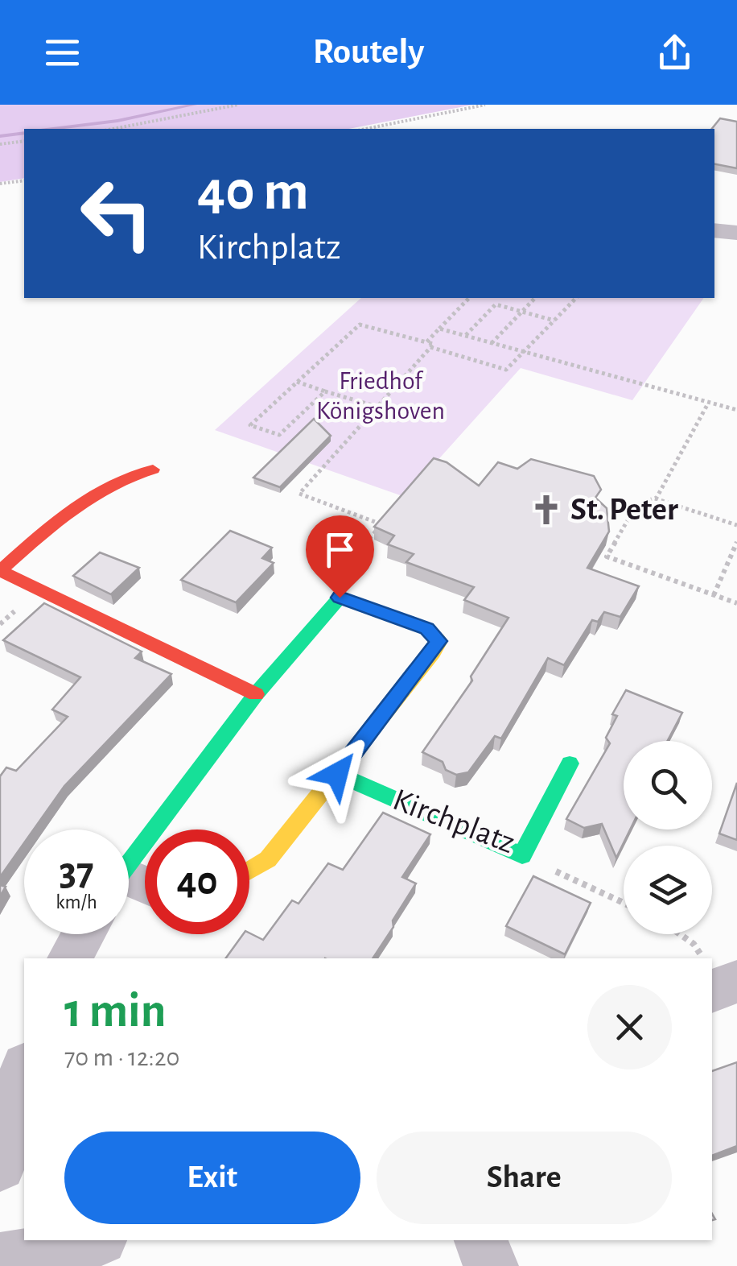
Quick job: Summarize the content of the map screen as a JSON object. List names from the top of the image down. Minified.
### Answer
{"streets":{"street":["Kirchplatz"]},"parks":["Friedhof Königshoven"],"places":{"church":["St. Peter"]},"page":{"header":"Routely","turn":["40 m","Kirchplatz"],"speed":"37 km/h","limit":"40","heading":["1 min","70 m · 12:20"],"buttons":["Exit","Share"]}}
